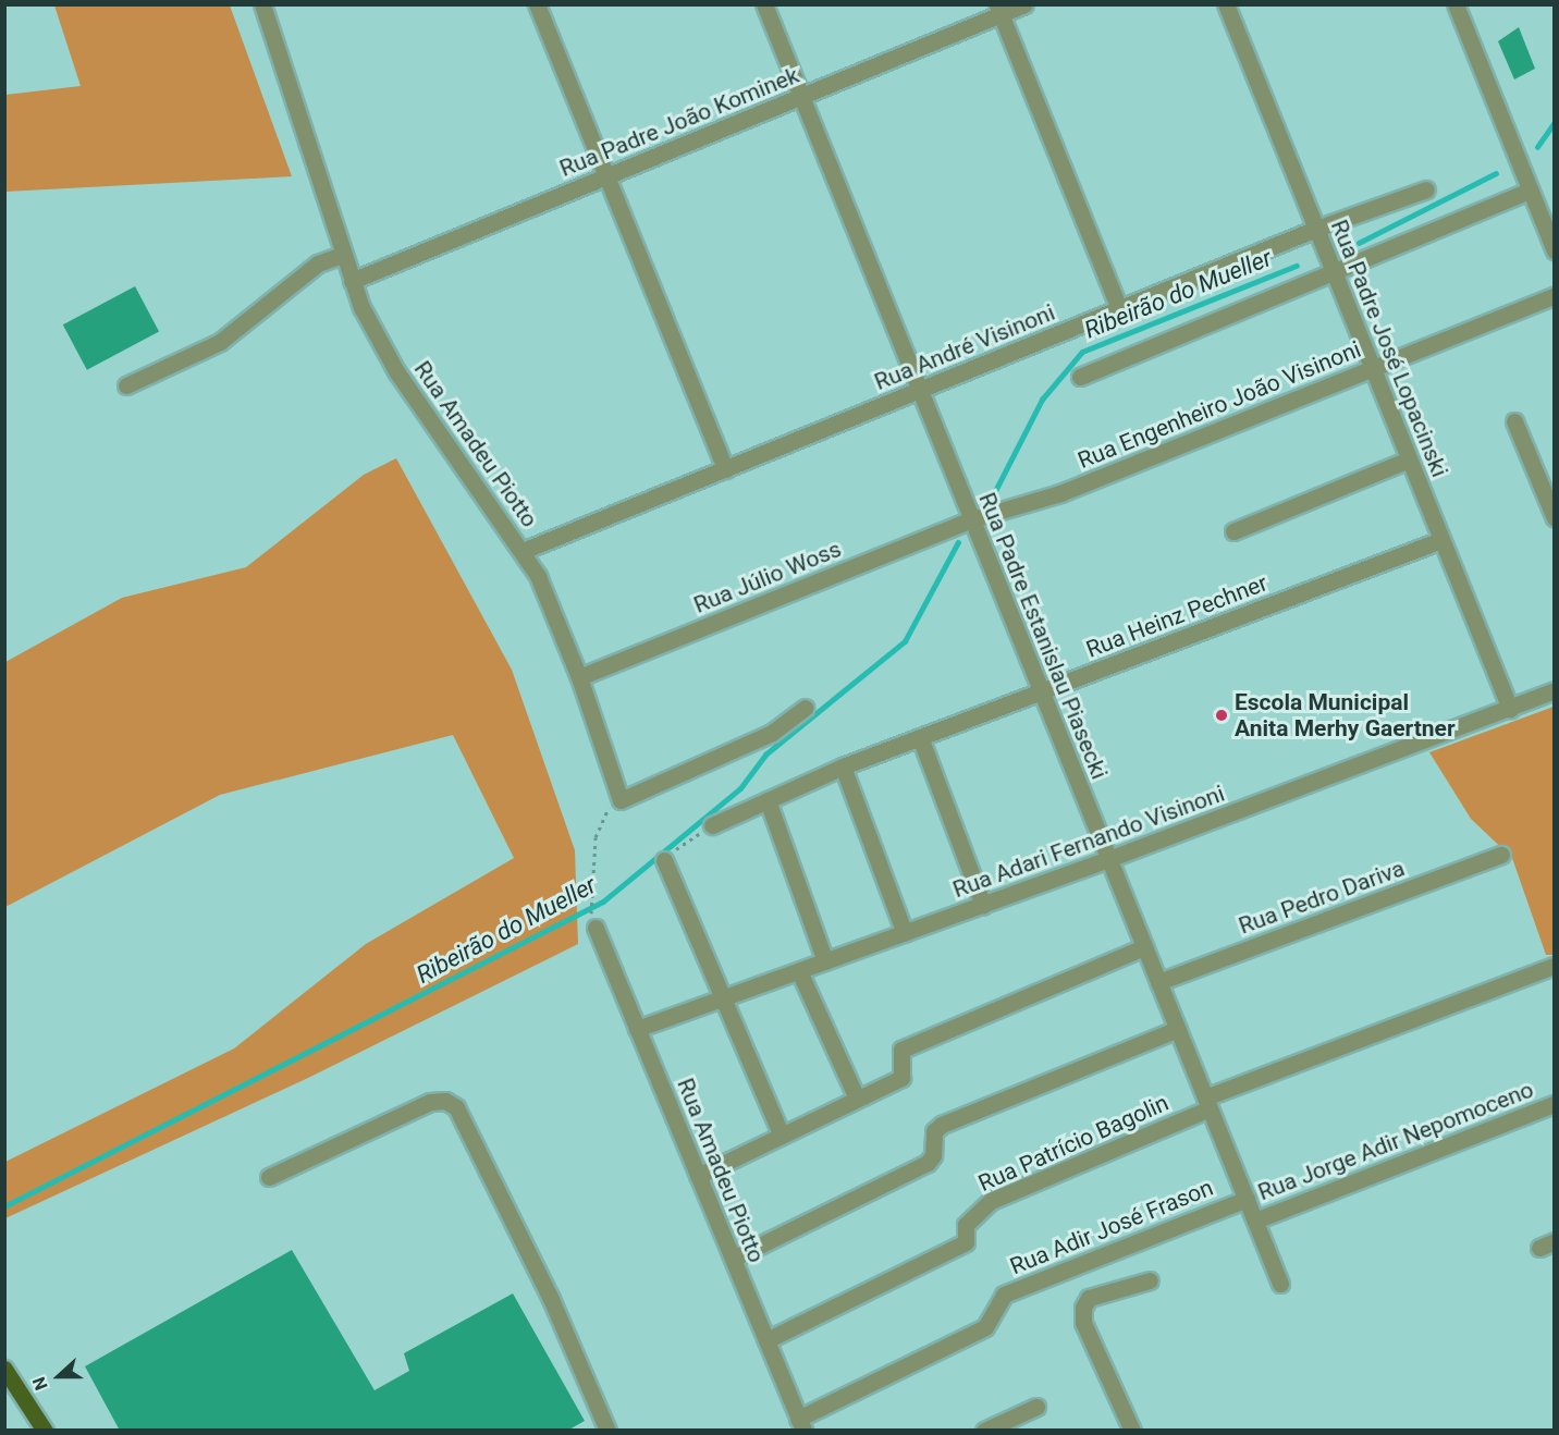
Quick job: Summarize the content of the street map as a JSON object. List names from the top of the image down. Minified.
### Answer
{"streets":{"street":["Rua Padre João Kominek","Rua André Visinoni","Rua Padre José Lopacinski","Rua Engenheiro João Visinoni","Rua Amadeu Piotto","Rua Júlio Woss","Rua Heinz Pechner","Rua Padre Estanislau Piasecki","Rua Adari Fernando Visinoni","Rua Pedro Dariva","Rua Jorge Adir Nepomoceno","Rua Patrício Bagolin","Rua Adir José Frason"]},"crossings":[["Rua Padre João Kominek","Rua Amadeu Piotto"],["Rua Padre João Kominek","Rua Padre Estanislau Piasecki"],["Rua André Visinoni","Rua Padre José Lopacinski"],["Rua André Visinoni","Rua Amadeu Piotto"],["Rua André Visinoni","Rua Padre Estanislau Piasecki"],["Rua Padre José Lopacinski","Rua Engenheiro João Visinoni"],["Rua Padre José Lopacinski","Rua Heinz Pechner"],["Rua Padre José Lopacinski","Rua Adari Fernando Visinoni"],["Rua Engenheiro João Visinoni","Rua Júlio Woss"],["Rua Engenheiro João Visinoni","Rua Padre Estanislau Piasecki"],["Rua Amadeu Piotto","Rua Júlio Woss"],["Rua Amadeu Piotto","Rua Adari Fernando Visinoni"],["Rua Amadeu Piotto","Rua Patrício Bagolin"],["Rua Amadeu Piotto","Rua Adir José Frason"],["Rua Júlio Woss","Rua Padre Estanislau Piasecki"],["Rua Heinz Pechner","Rua Padre Estanislau Piasecki"],["Rua Padre Estanislau Piasecki","Rua Adari Fernando Visinoni"],["Rua Padre Estanislau Piasecki","Rua Pedro Dariva"],["Rua Padre Estanislau Piasecki","Rua Jorge Adir Nepomoceno"],["Rua Padre Estanislau Piasecki","Rua Patrício Bagolin"],["Rua Padre Estanislau Piasecki","Rua Adir José Frason"]],"water":["Ribeirão do Mueller"],"places":["Escola Municipal Anita Merhy Gaertner"],"north":"left"}
